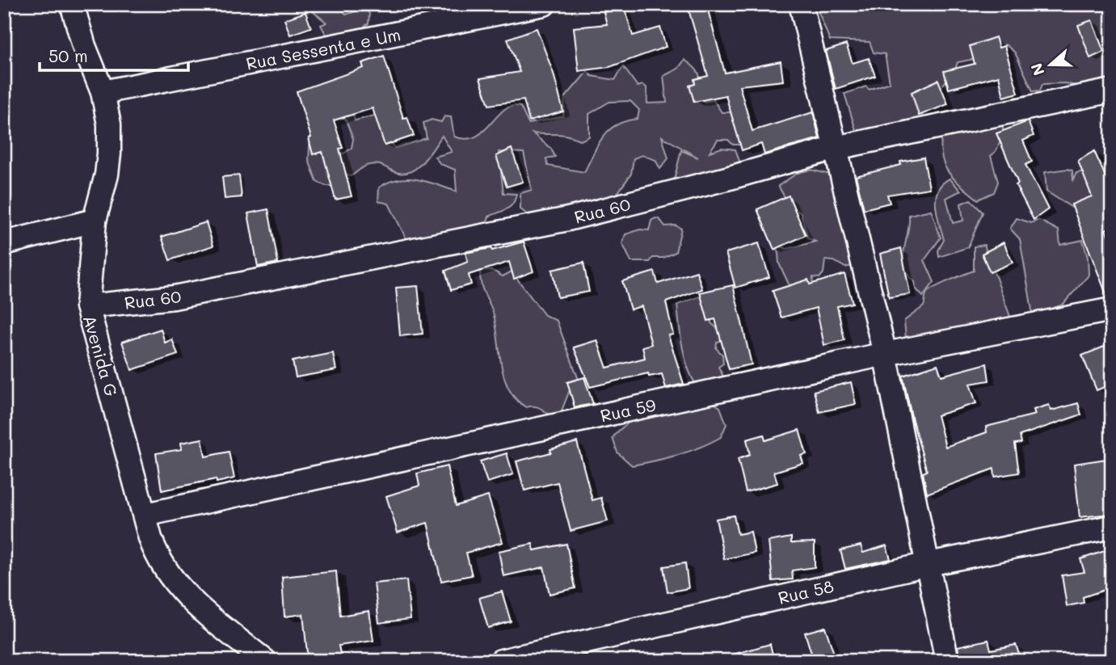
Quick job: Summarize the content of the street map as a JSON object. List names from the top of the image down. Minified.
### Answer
{"streets":{"street":["Rua Sessenta e Um","Rua 60","Avenida G","Rua 59","Rua 58"]},"crossings":[["Rua Sessenta e Um","Avenida G"],["Rua 60","Avenida G"],["Avenida G","Rua 59"]],"scale_bar":"50 m","north":"left"}
